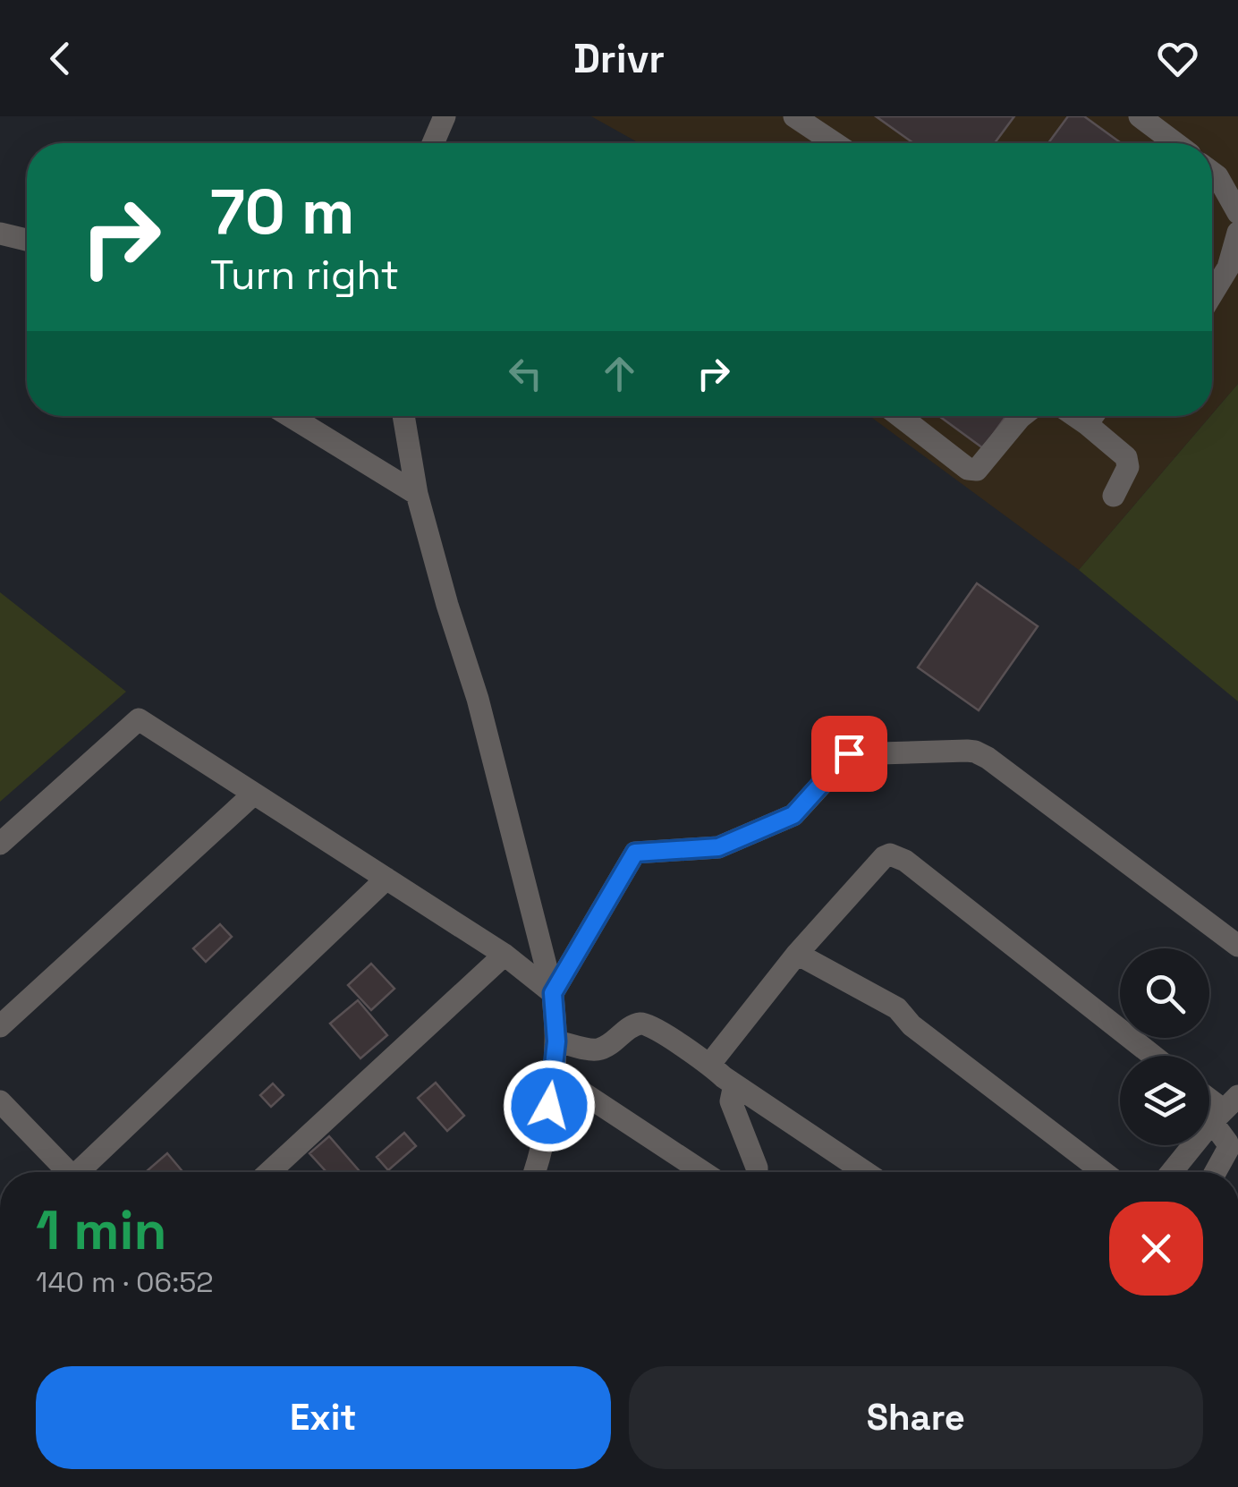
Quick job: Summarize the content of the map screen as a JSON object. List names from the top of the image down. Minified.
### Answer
{"page":{"header":"Drivr","turn":["70 m","Turn right"],"heading":["1 min","140 m · 06:52"],"buttons":["Exit","Share"]}}
